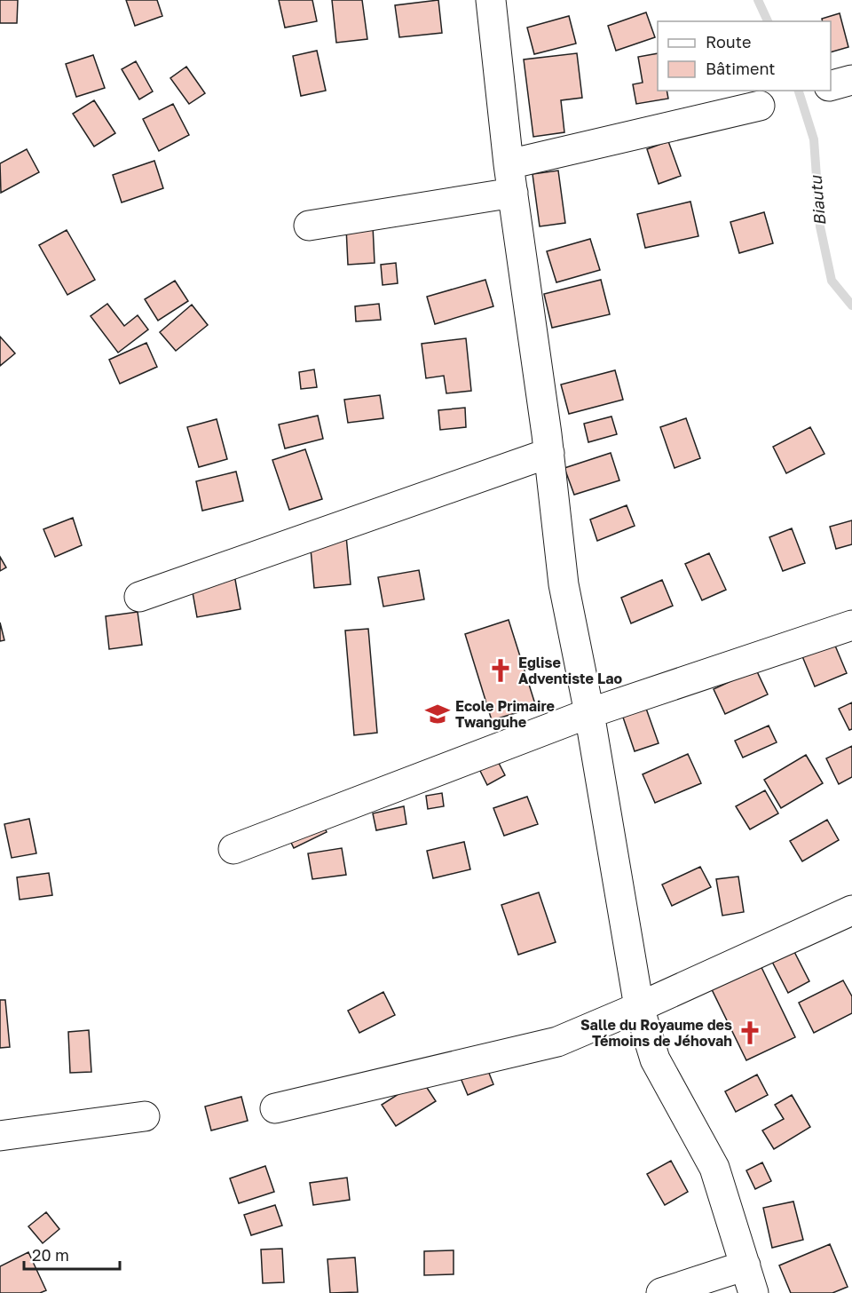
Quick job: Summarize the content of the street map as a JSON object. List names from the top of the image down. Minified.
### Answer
{"water":["Biautu"],"places":{"church":["Eglise Adventiste Lao","Salle du Royaume des Témoins de Jéhovah"],"school or university":["Ecole Primaire Twanguhe"]},"legend":["Route","Bâtiment"],"scale_bar":"20 m"}
